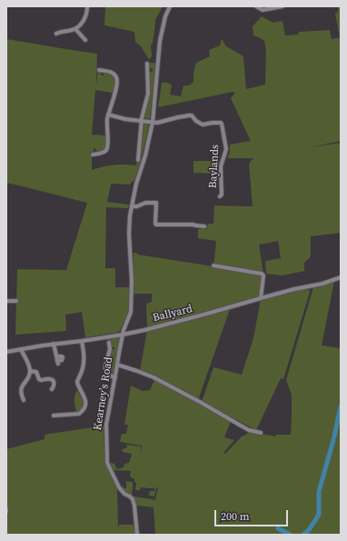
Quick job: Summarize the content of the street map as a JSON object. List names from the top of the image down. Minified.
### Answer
{"streets":{"street":["Baylands","Ballyard","Kearney's Road"]},"crossings":[["Baylands","Kearney's Road"],["Ballyard","Kearney's Road"]],"scale_bar":"200 m"}
